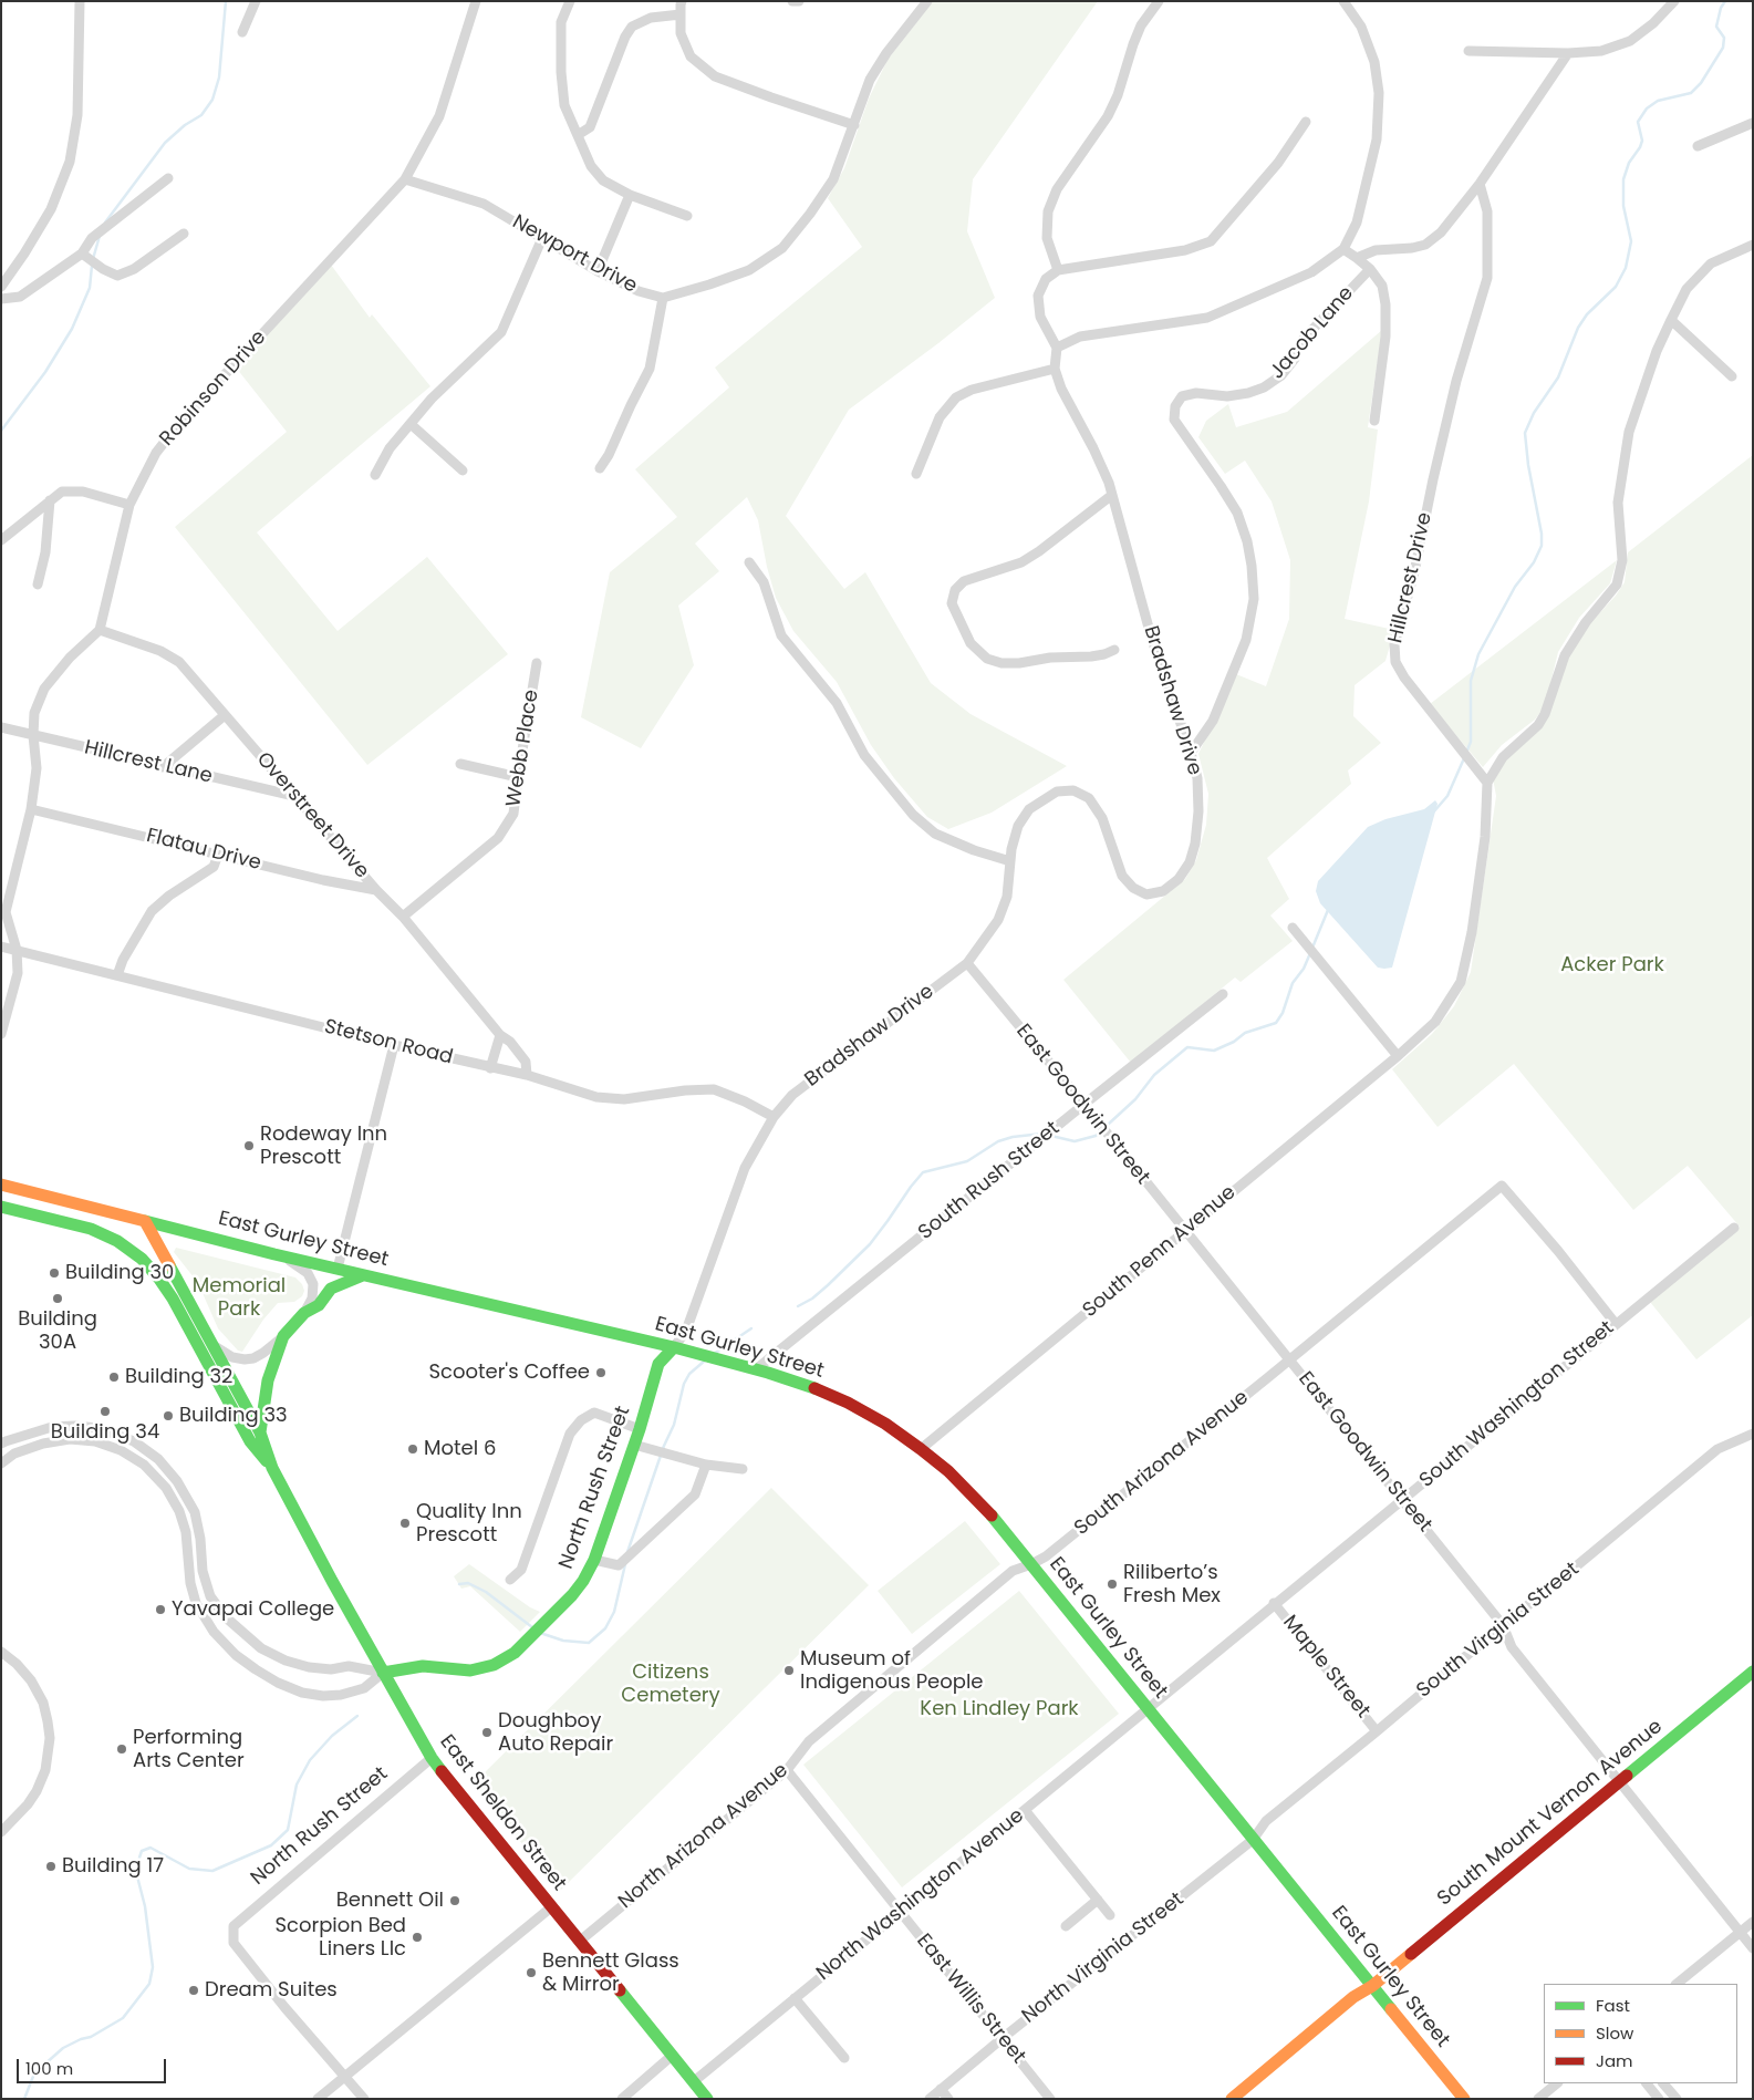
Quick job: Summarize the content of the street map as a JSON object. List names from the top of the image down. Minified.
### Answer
{"streets":{"main road":["East Gurley Street","North Rush Street","East Sheldon Street","South Mount Vernon Avenue"],"street":["Newport Drive","Jacob Lane","Robinson Drive","Hillcrest Drive","Bradshaw Drive","Webb Place","Hillcrest Lane","Overstreet Drive","Flatau Drive","Stetson Road","East Goodwin Street","South Rush Street","South Penn Avenue","South Washington Street","South Arizona Avenue","South Virginia Street","Maple Street","North Arizona Avenue","North Washington Avenue","North Virginia Street","East Willis Street"]},"crossings":[["Newport Drive","Robinson Drive"],["Jacob Lane","Bradshaw Drive"],["Robinson Drive","Overstreet Drive"],["Bradshaw Drive","Stetson Road"],["Bradshaw Drive","East Goodwin Street"],["Bradshaw Drive","East Gurley Street"],["Bradshaw Drive","North Rush Street"],["Webb Place","Overstreet Drive"],["Hillcrest Lane","Overstreet Drive"],["Overstreet Drive","Flatau Drive"],["Overstreet Drive","Stetson Road"],["East Goodwin Street","South Rush Street"],["East Goodwin Street","South Penn Avenue"],["East Goodwin Street","South Washington Street"],["East Goodwin Street","South Arizona Avenue"],["East Goodwin Street","South Virginia Street"],["East Goodwin Street","South Mount Vernon Avenue"],["South Rush Street","East Gurley Street"],["East Gurley Street","South Penn Avenue"],["East Gurley Street","South Washington Street"],["East Gurley Street","South Arizona Avenue"],["East Gurley Street","North Rush Street"],["East Gurley Street","South Virginia Street"],["East Gurley Street","East Sheldon Street"],["East Gurley Street","South Mount Vernon Avenue"],["East Gurley Street","North Arizona Avenue"],["East Gurley Street","North Washington Avenue"],["East Gurley Street","North Virginia Street"],["South Washington Street","South Arizona Avenue"],["South Washington Street","Maple Street"],["South Washington Street","North Washington Avenue"],["South Arizona Avenue","North Arizona Avenue"],["North Rush Street","East Sheldon Street"],["South Virginia Street","Maple Street"],["South Virginia Street","North Virginia Street"],["East Sheldon Street","North Arizona Avenue"],["East Sheldon Street","North Washington Avenue"],["North Arizona Avenue","East Willis Street"],["North Washington Avenue","East Willis Street"],["North Virginia Street","East Willis Street"]],"parks":["Acker Park","Memorial Park","Citizens Cemetery","Ken Lindley Park"],"places":["Rodeway Inn Prescott","Building 30","Building 30A","Scooter's Coffee","Building 32","Building 34","Building 33","Motel 6","Quality Inn Prescott","Riliberto’s Fresh Mex","Yavapai College","Museum of Indigenous People","Doughboy Auto Repair","Performing Arts Center","Building 17","Bennett Oil","Scorpion Bed Liners Llc","Bennett Glass & Mirror","Dream Suites"],"legend":["Fast","Slow","Jam"],"scale_bar":"100 m"}
